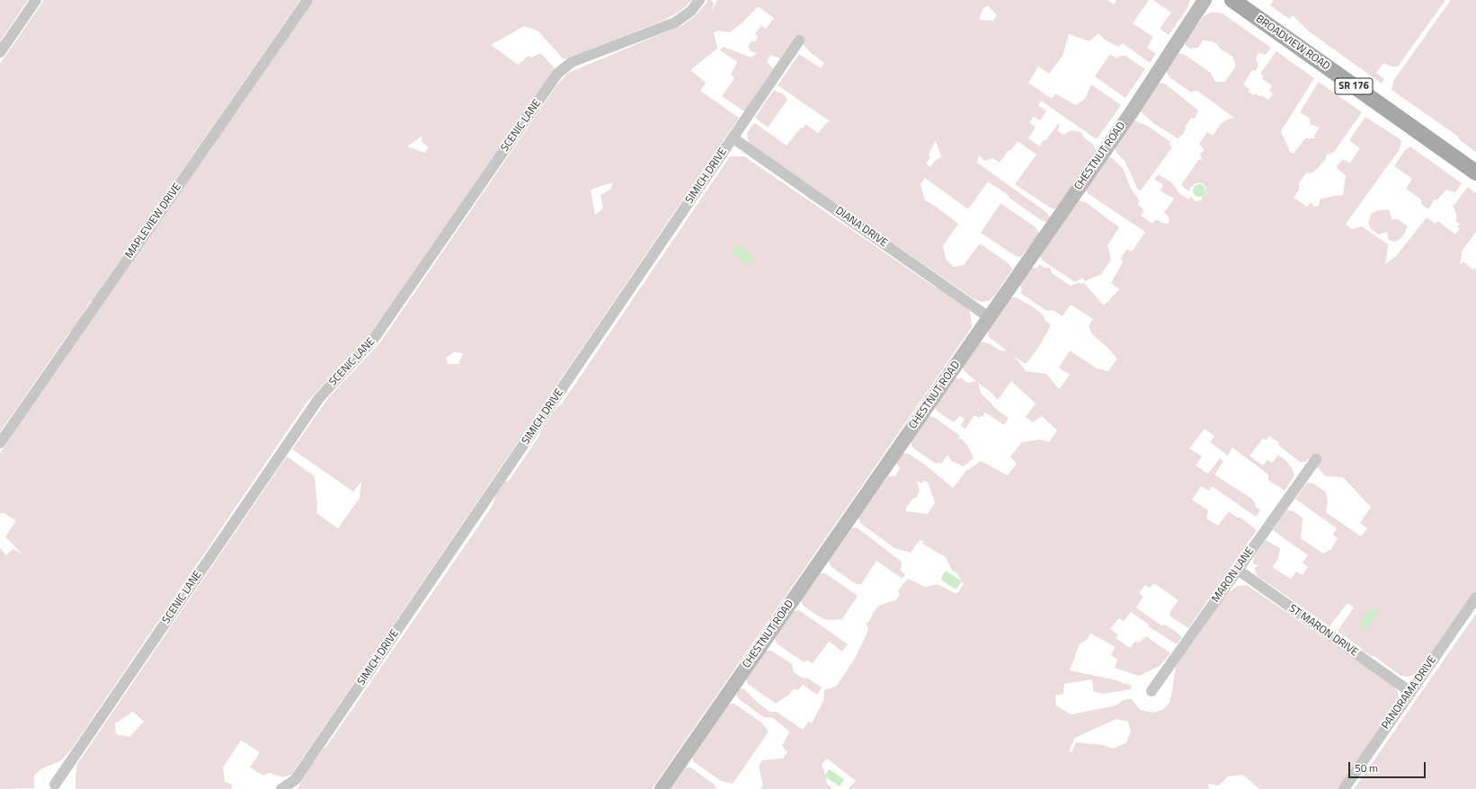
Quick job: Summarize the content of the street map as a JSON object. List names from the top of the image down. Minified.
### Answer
{"streets":{"main road":["BROADVIEW ROAD","SR 176"],"street":["SCENIC LANE","CHESTNUT ROAD","SIMICH DRIVE","MAPLEVIEW DRIVE","DIANA DRIVE","MARON LANE","ST MARON DRIVE","PANORAMA DRIVE"]},"crossings":[["CHESTNUT ROAD","DIANA DRIVE"],["SIMICH DRIVE","DIANA DRIVE"],["MARON LANE","ST MARON DRIVE"],["ST MARON DRIVE","PANORAMA DRIVE"]],"scale_bar":"50 m"}
